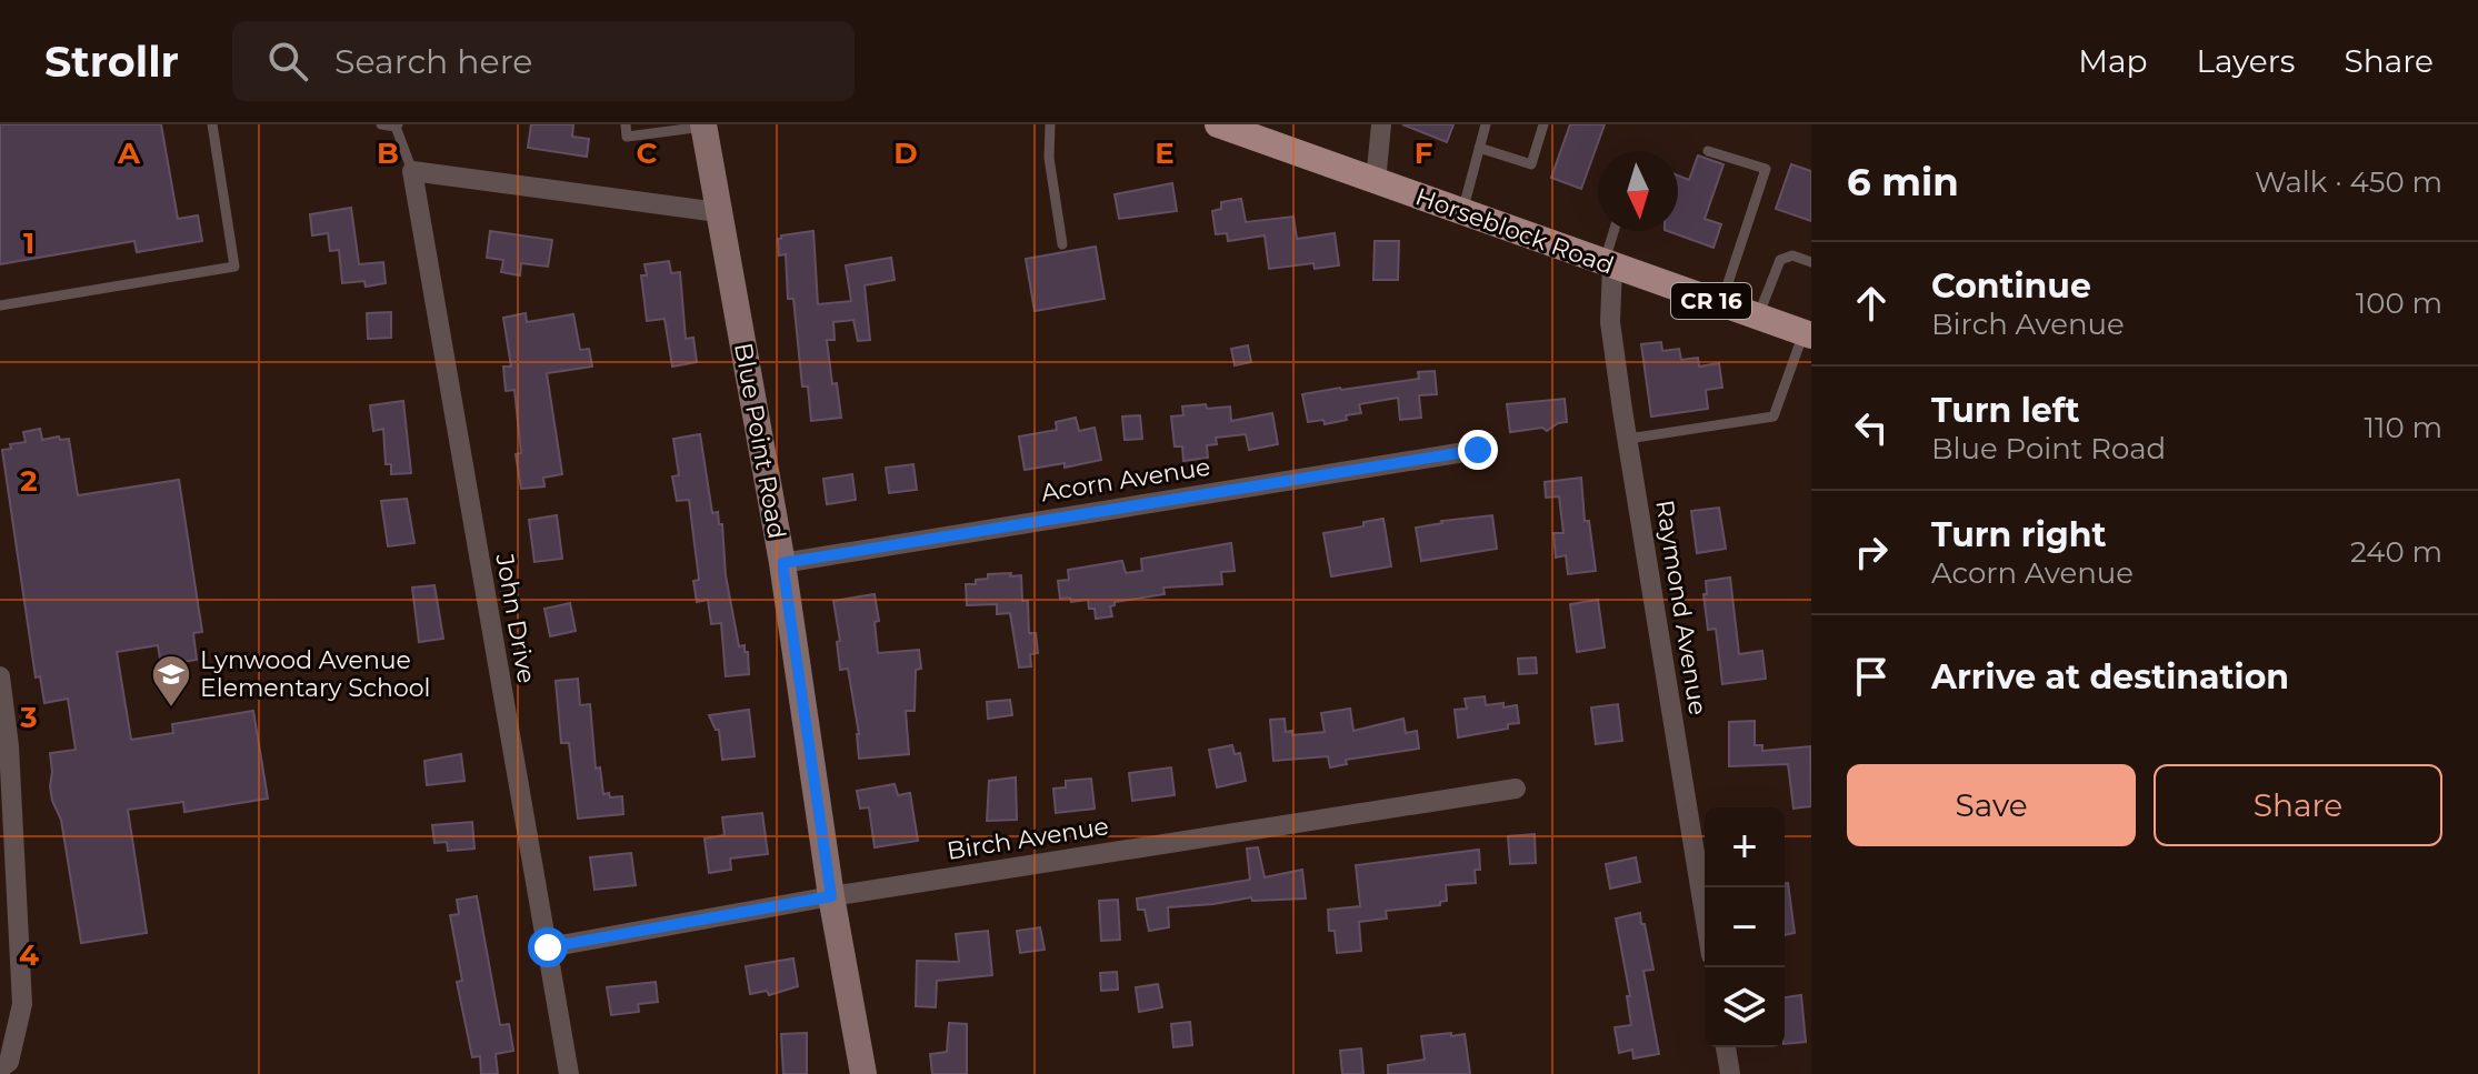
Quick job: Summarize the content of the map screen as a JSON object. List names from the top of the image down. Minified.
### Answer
{"streets":{"main road":["Horseblock Road","CR 16"],"street":["Blue Point Road","Acorn Avenue","Raymond Avenue","John Drive","Birch Avenue"]},"crossings":[["Horseblock Road","Raymond Avenue"],["Blue Point Road","Acorn Avenue"],["Blue Point Road","Birch Avenue"],["John Drive","Birch Avenue"]],"places":{"school or university":["Lynwood Avenue Elementary School"]},"north":"bottom","page":{"header":"Strollr","search":"Search here","nav":["Map","Layers","Share"],"heading":["6 min","Walk · 450 m"],"list":[["Continue","Birch Avenue","100 m"],["Turn left","Blue Point Road","110 m"],["Turn right","Acorn Avenue","240 m"],"Arrive at destination"],"buttons":["Save","Share"],"map_buttons":["+","−"]},"grid":{"columns":["A","B","C","D","E","F"],"rows":["1","2","3","4"]}}
